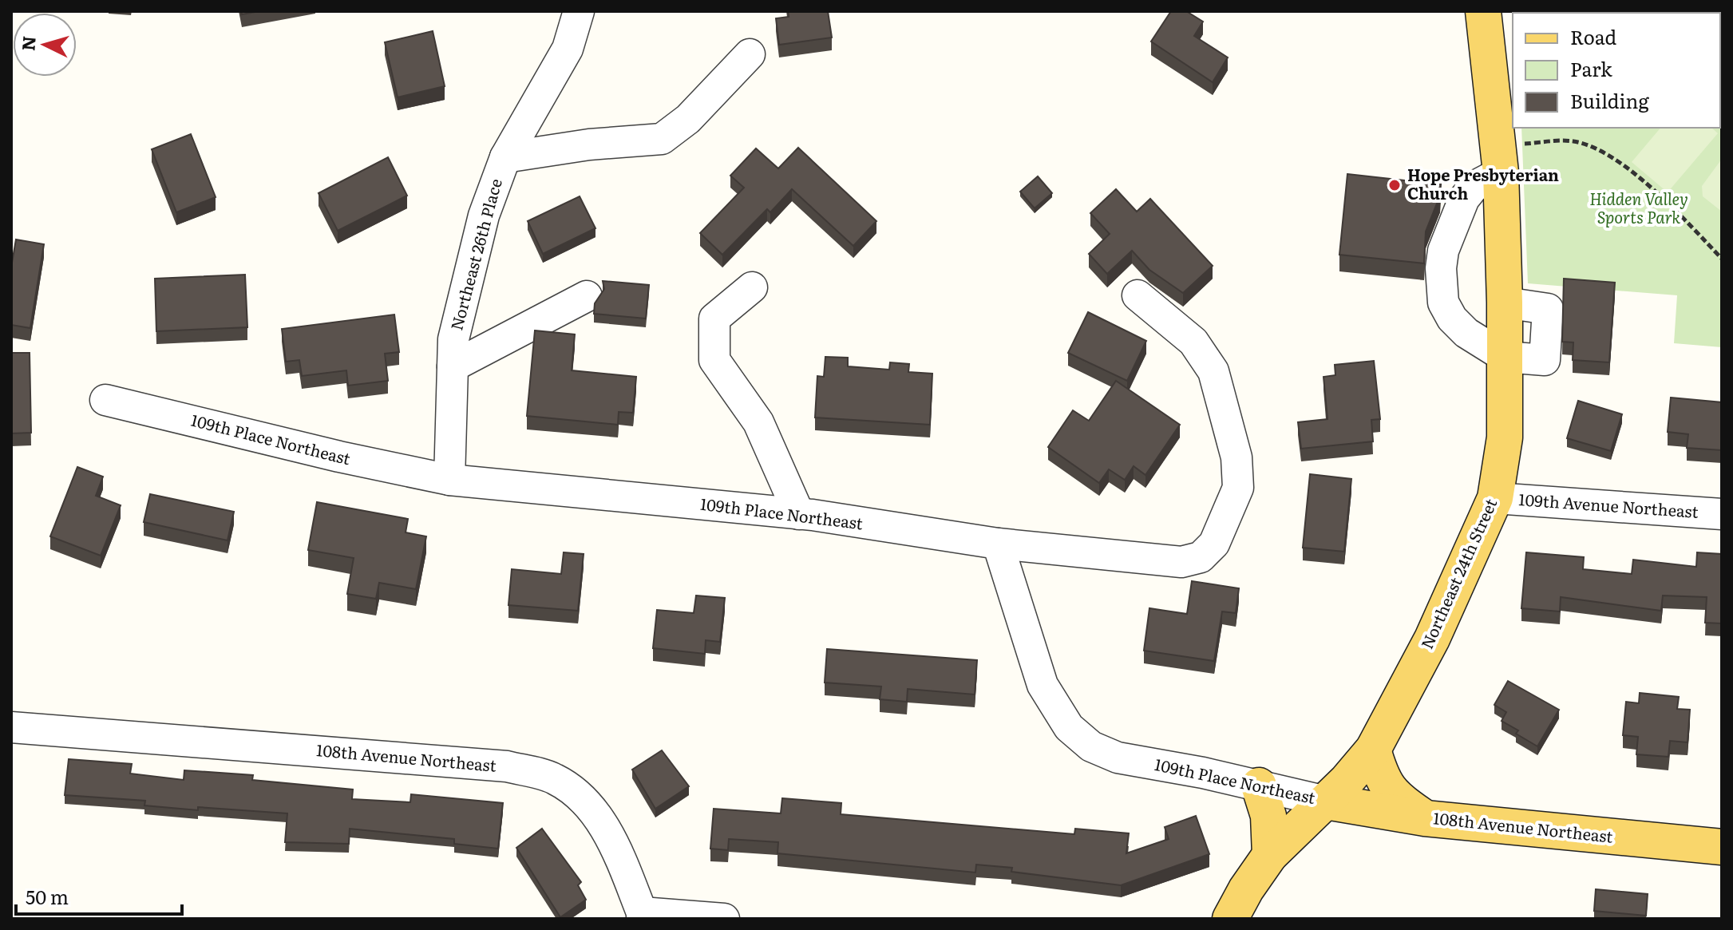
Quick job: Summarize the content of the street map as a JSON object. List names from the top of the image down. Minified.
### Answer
{"streets":{"main road":["Northeast 24th Street","108th Avenue Northeast"],"street":["Northeast 26th Place","109th Place Northeast","109th Avenue Northeast"]},"crossings":[["Northeast 26th Place","109th Place Northeast"],["109th Place Northeast","Northeast 24th Street"],["109th Place Northeast","108th Avenue Northeast"],["109th Avenue Northeast","Northeast 24th Street"],["Northeast 24th Street","108th Avenue Northeast"]],"parks":["Hidden Valley Sports Park"],"places":["Hope Presbyterian Church"],"legend":["Road","Park","Building"],"scale_bar":"50 m","north":"left"}
